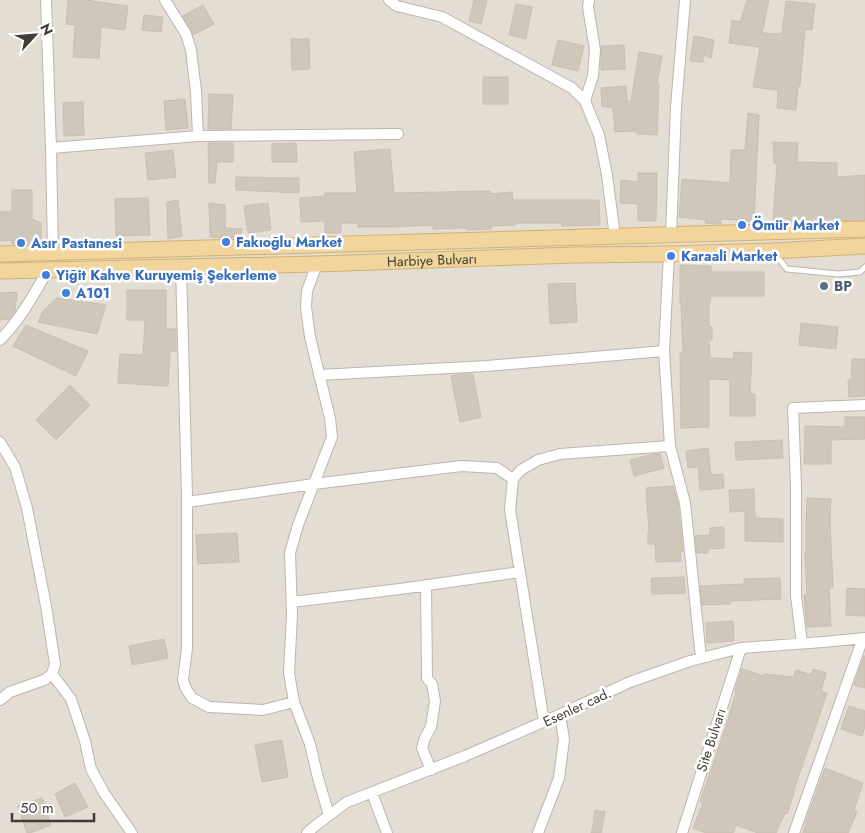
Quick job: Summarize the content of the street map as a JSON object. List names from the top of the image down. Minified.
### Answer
{"streets":{"main road":["Harbiye Bulvarı"],"street":["Esenler cad.","Site Bulvarı"]},"crossings":[["Esenler cad.","Site Bulvarı"]],"places":["Ömür Market","Fakıoğlu Market","Asır Pastanesi","Karaali Market","Yiğit Kahve Kuruyemiş Şekerleme","BP","A101"],"scale_bar":"50 m","north":"top right"}
